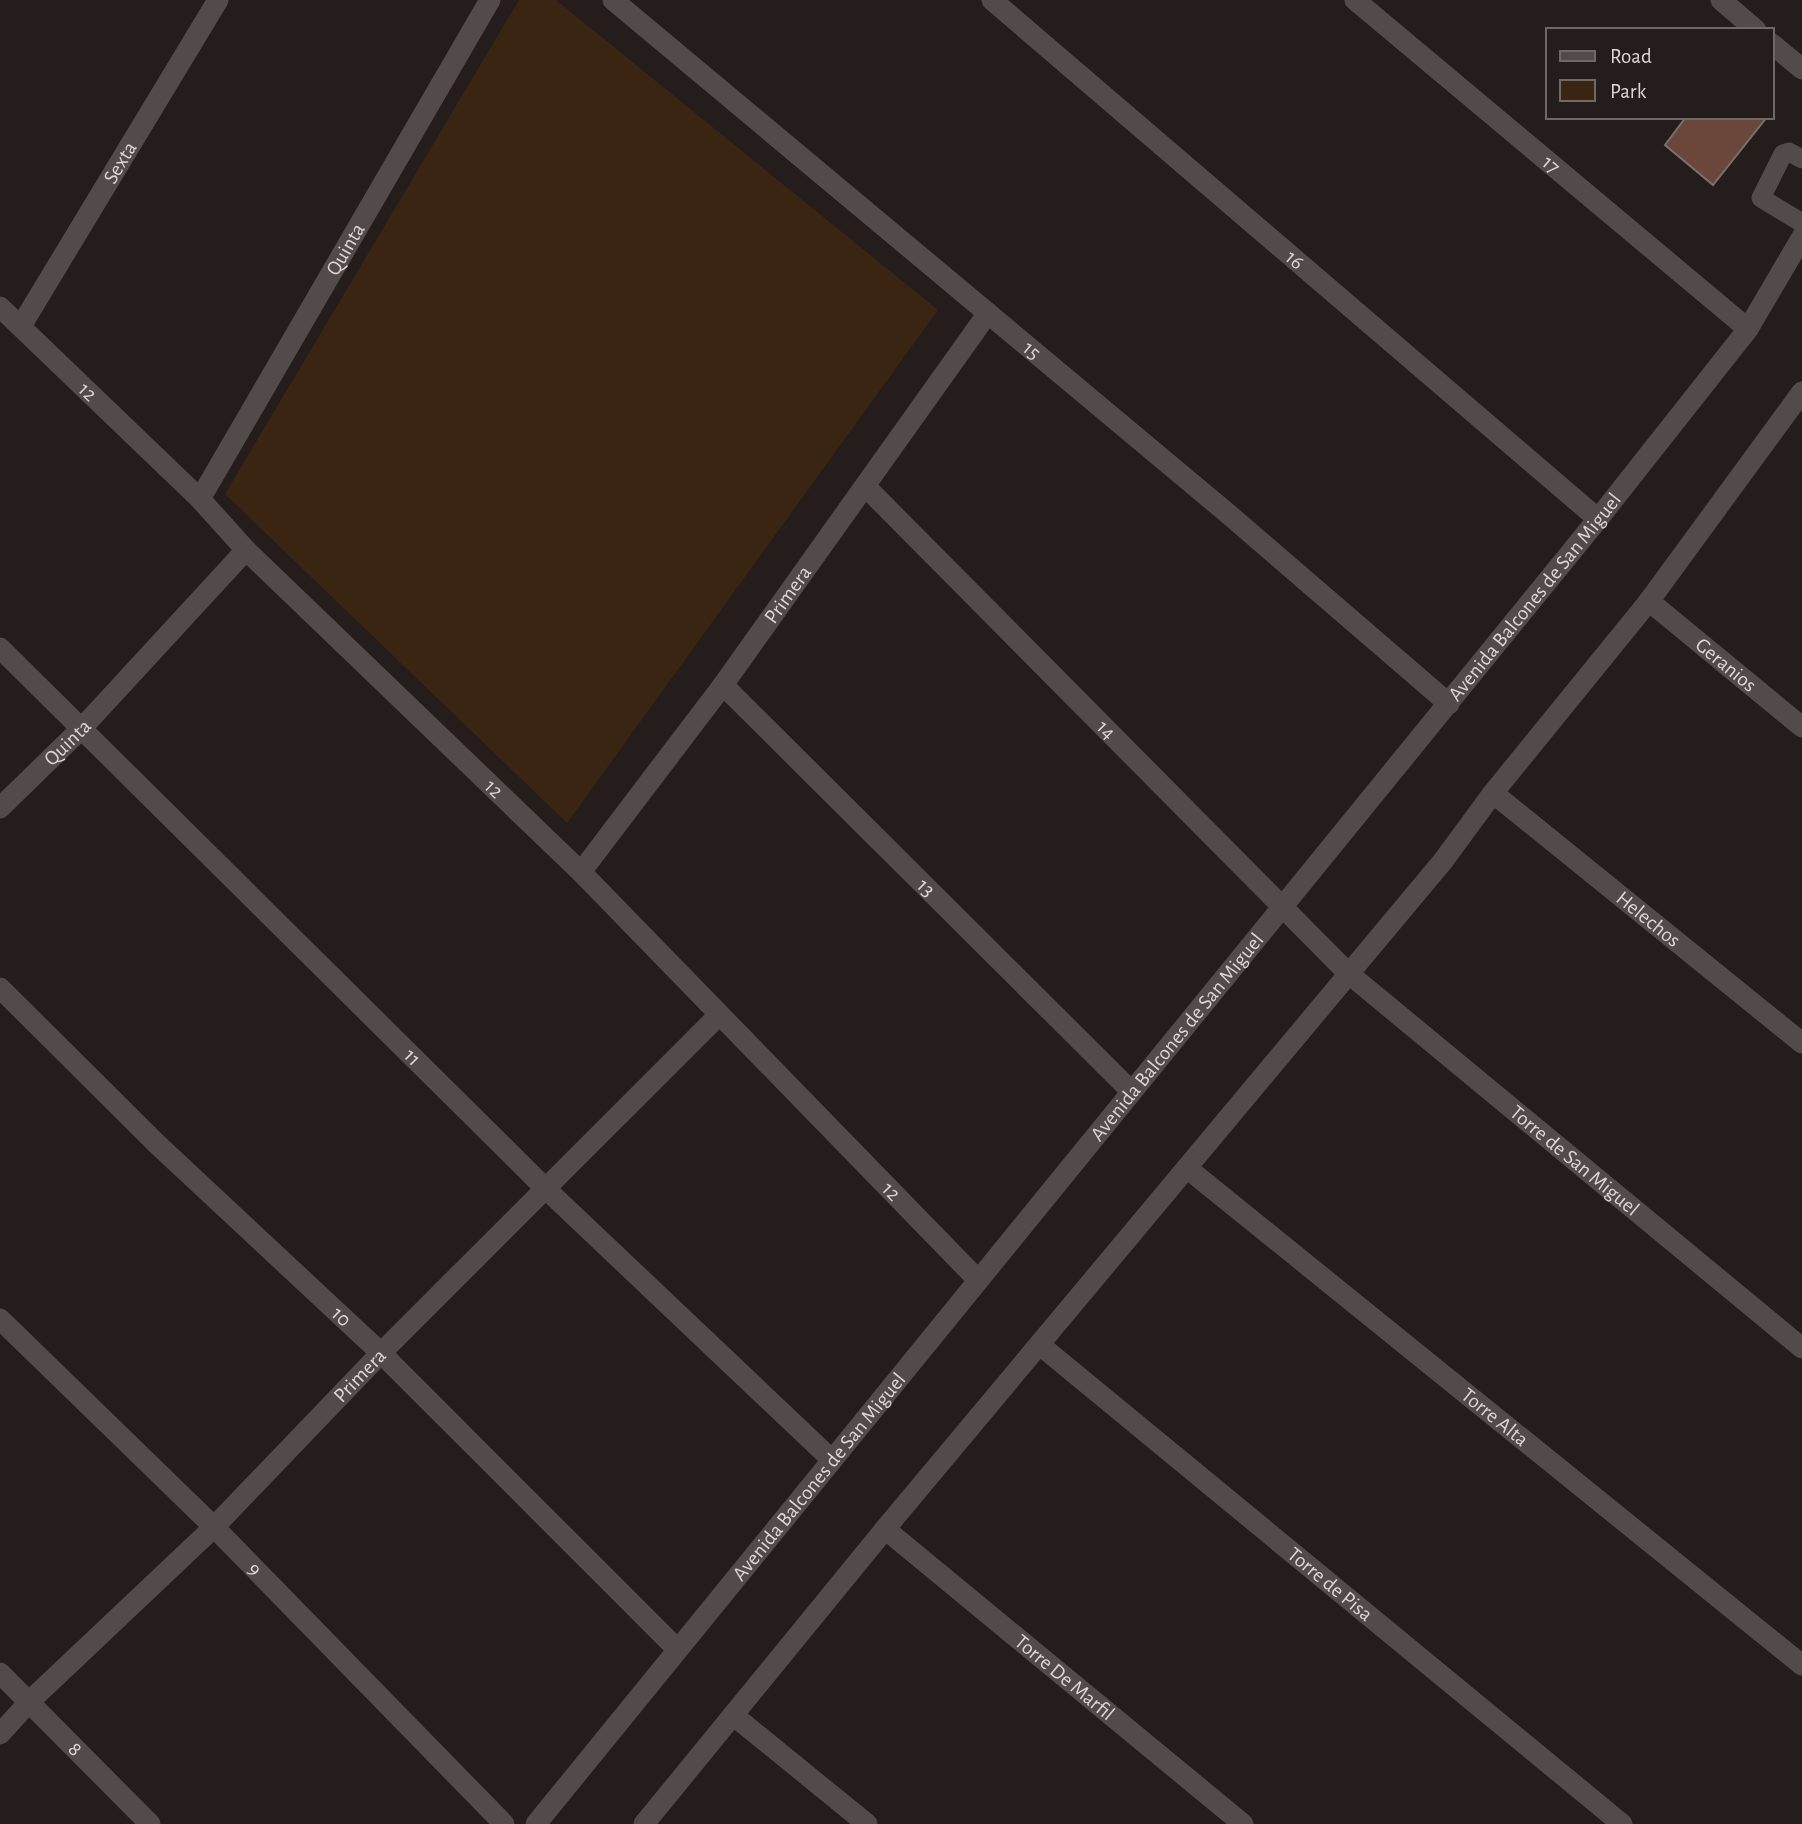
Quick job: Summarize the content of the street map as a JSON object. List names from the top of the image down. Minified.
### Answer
{"streets":{"street":["Sexta","17","Quinta","16","15","12","Primera","Avenida Balcones de San Miguel","Geranios","14","13","Helechos","11","Torre de San Miguel","10","Torre Alta","9","Torre de Pisa","Torre De Marfil","8"]},"crossings":[["Sexta","12"],["17","Avenida Balcones de San Miguel"],["Quinta","12"],["Quinta","11"],["16","Avenida Balcones de San Miguel"],["15","Primera"],["15","Avenida Balcones de San Miguel"],["12","Primera"],["12","Avenida Balcones de San Miguel"],["Primera","14"],["Primera","13"],["Primera","11"],["Primera","10"],["Primera","9"],["Primera","8"],["Avenida Balcones de San Miguel","14"],["Avenida Balcones de San Miguel","13"],["Avenida Balcones de San Miguel","11"],["Avenida Balcones de San Miguel","10"],["14","Torre de San Miguel"]],"legend":["Road","Park"]}
